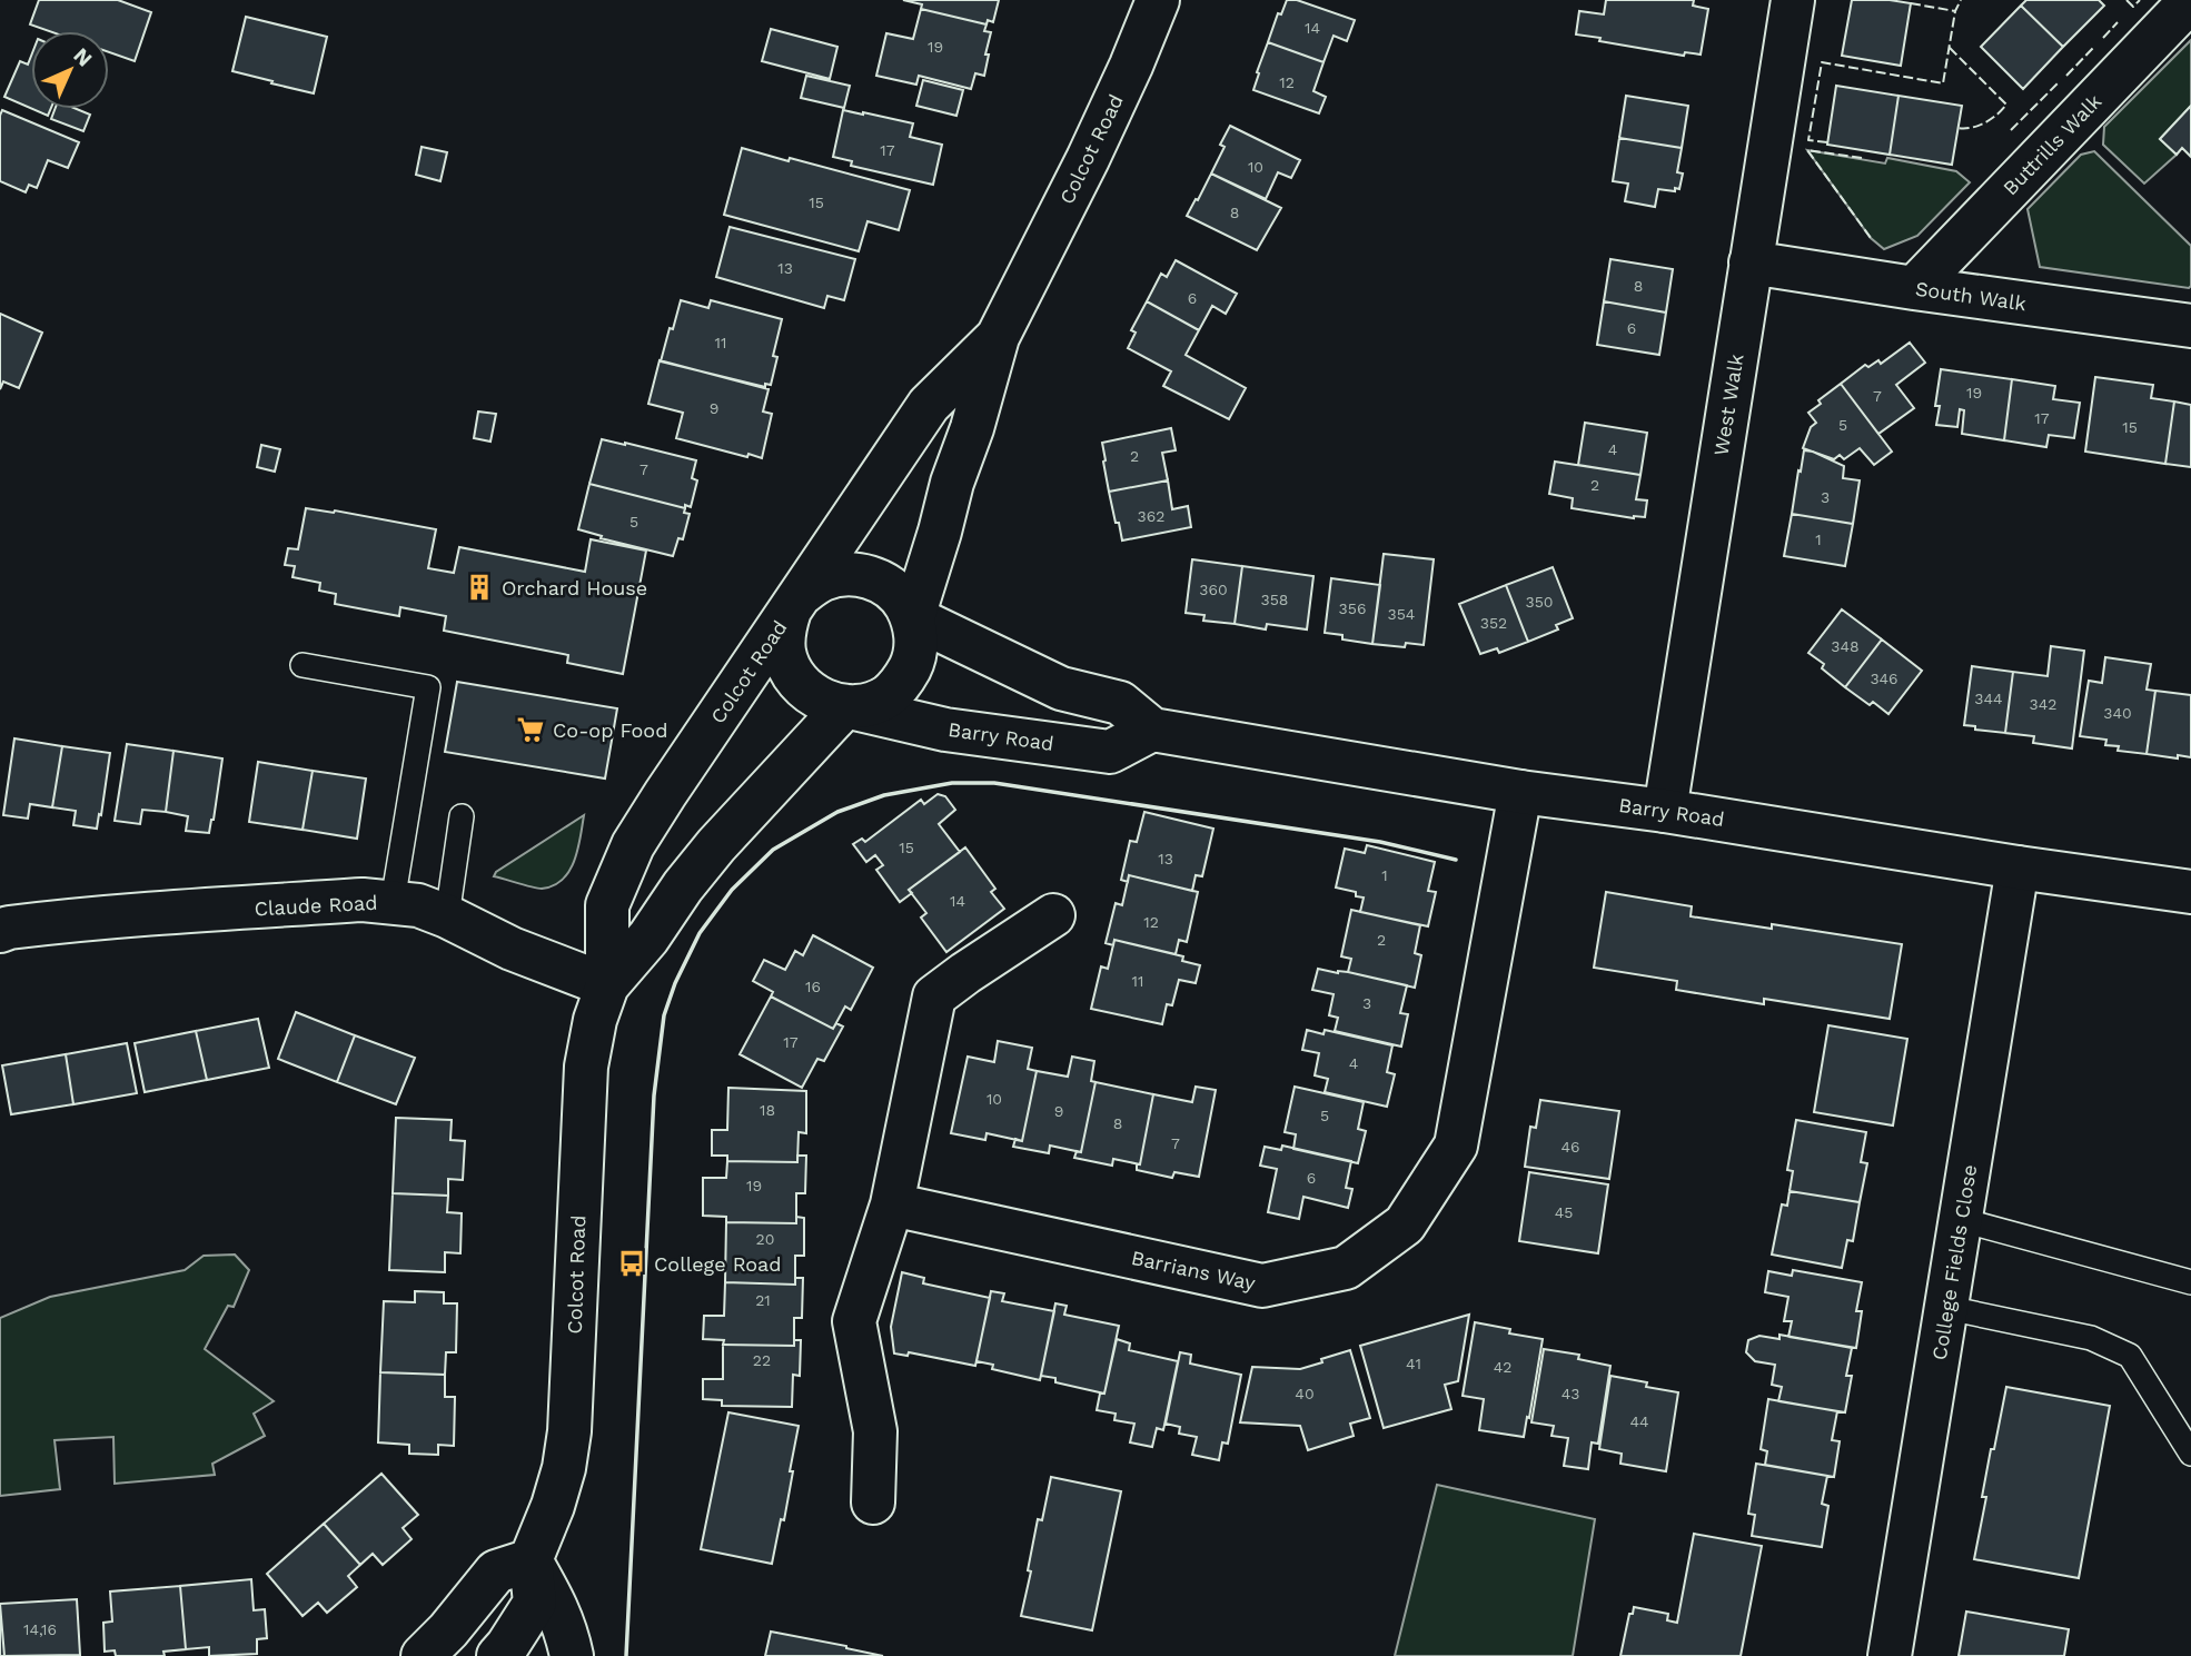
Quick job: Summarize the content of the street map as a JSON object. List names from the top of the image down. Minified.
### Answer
{"streets":{"street":["Buttrills Walk","Colcot Road","South Walk","West Walk","Barry Road","Claude Road","College Fields Close","Barrians Way"]},"crossings":[["Buttrills Walk","South Walk"],["Colcot Road","Barry Road"],["Colcot Road","Claude Road"],["South Walk","West Walk"],["West Walk","Barry Road"],["Barry Road","College Fields Close"],["Barry Road","Barrians Way"]],"places":{"building":["Orchard House"],"supermarket":["Co-op Food"],"bus stop":["College Road"]},"house_numbers":["14","19","12","17","10","15","8","13","8","6","6","11","19","7","9","17","5","15","4","2","7","2","3","362","5","1","360","358","350","356","354","352","348","346","344","342","340","15","13","1","14","12","2","11","16","3","17","4","10","18","9","5","8","7","46","6","19","45","20","21","22","41","42","40","43","44","14,16"],"north":"top right"}
